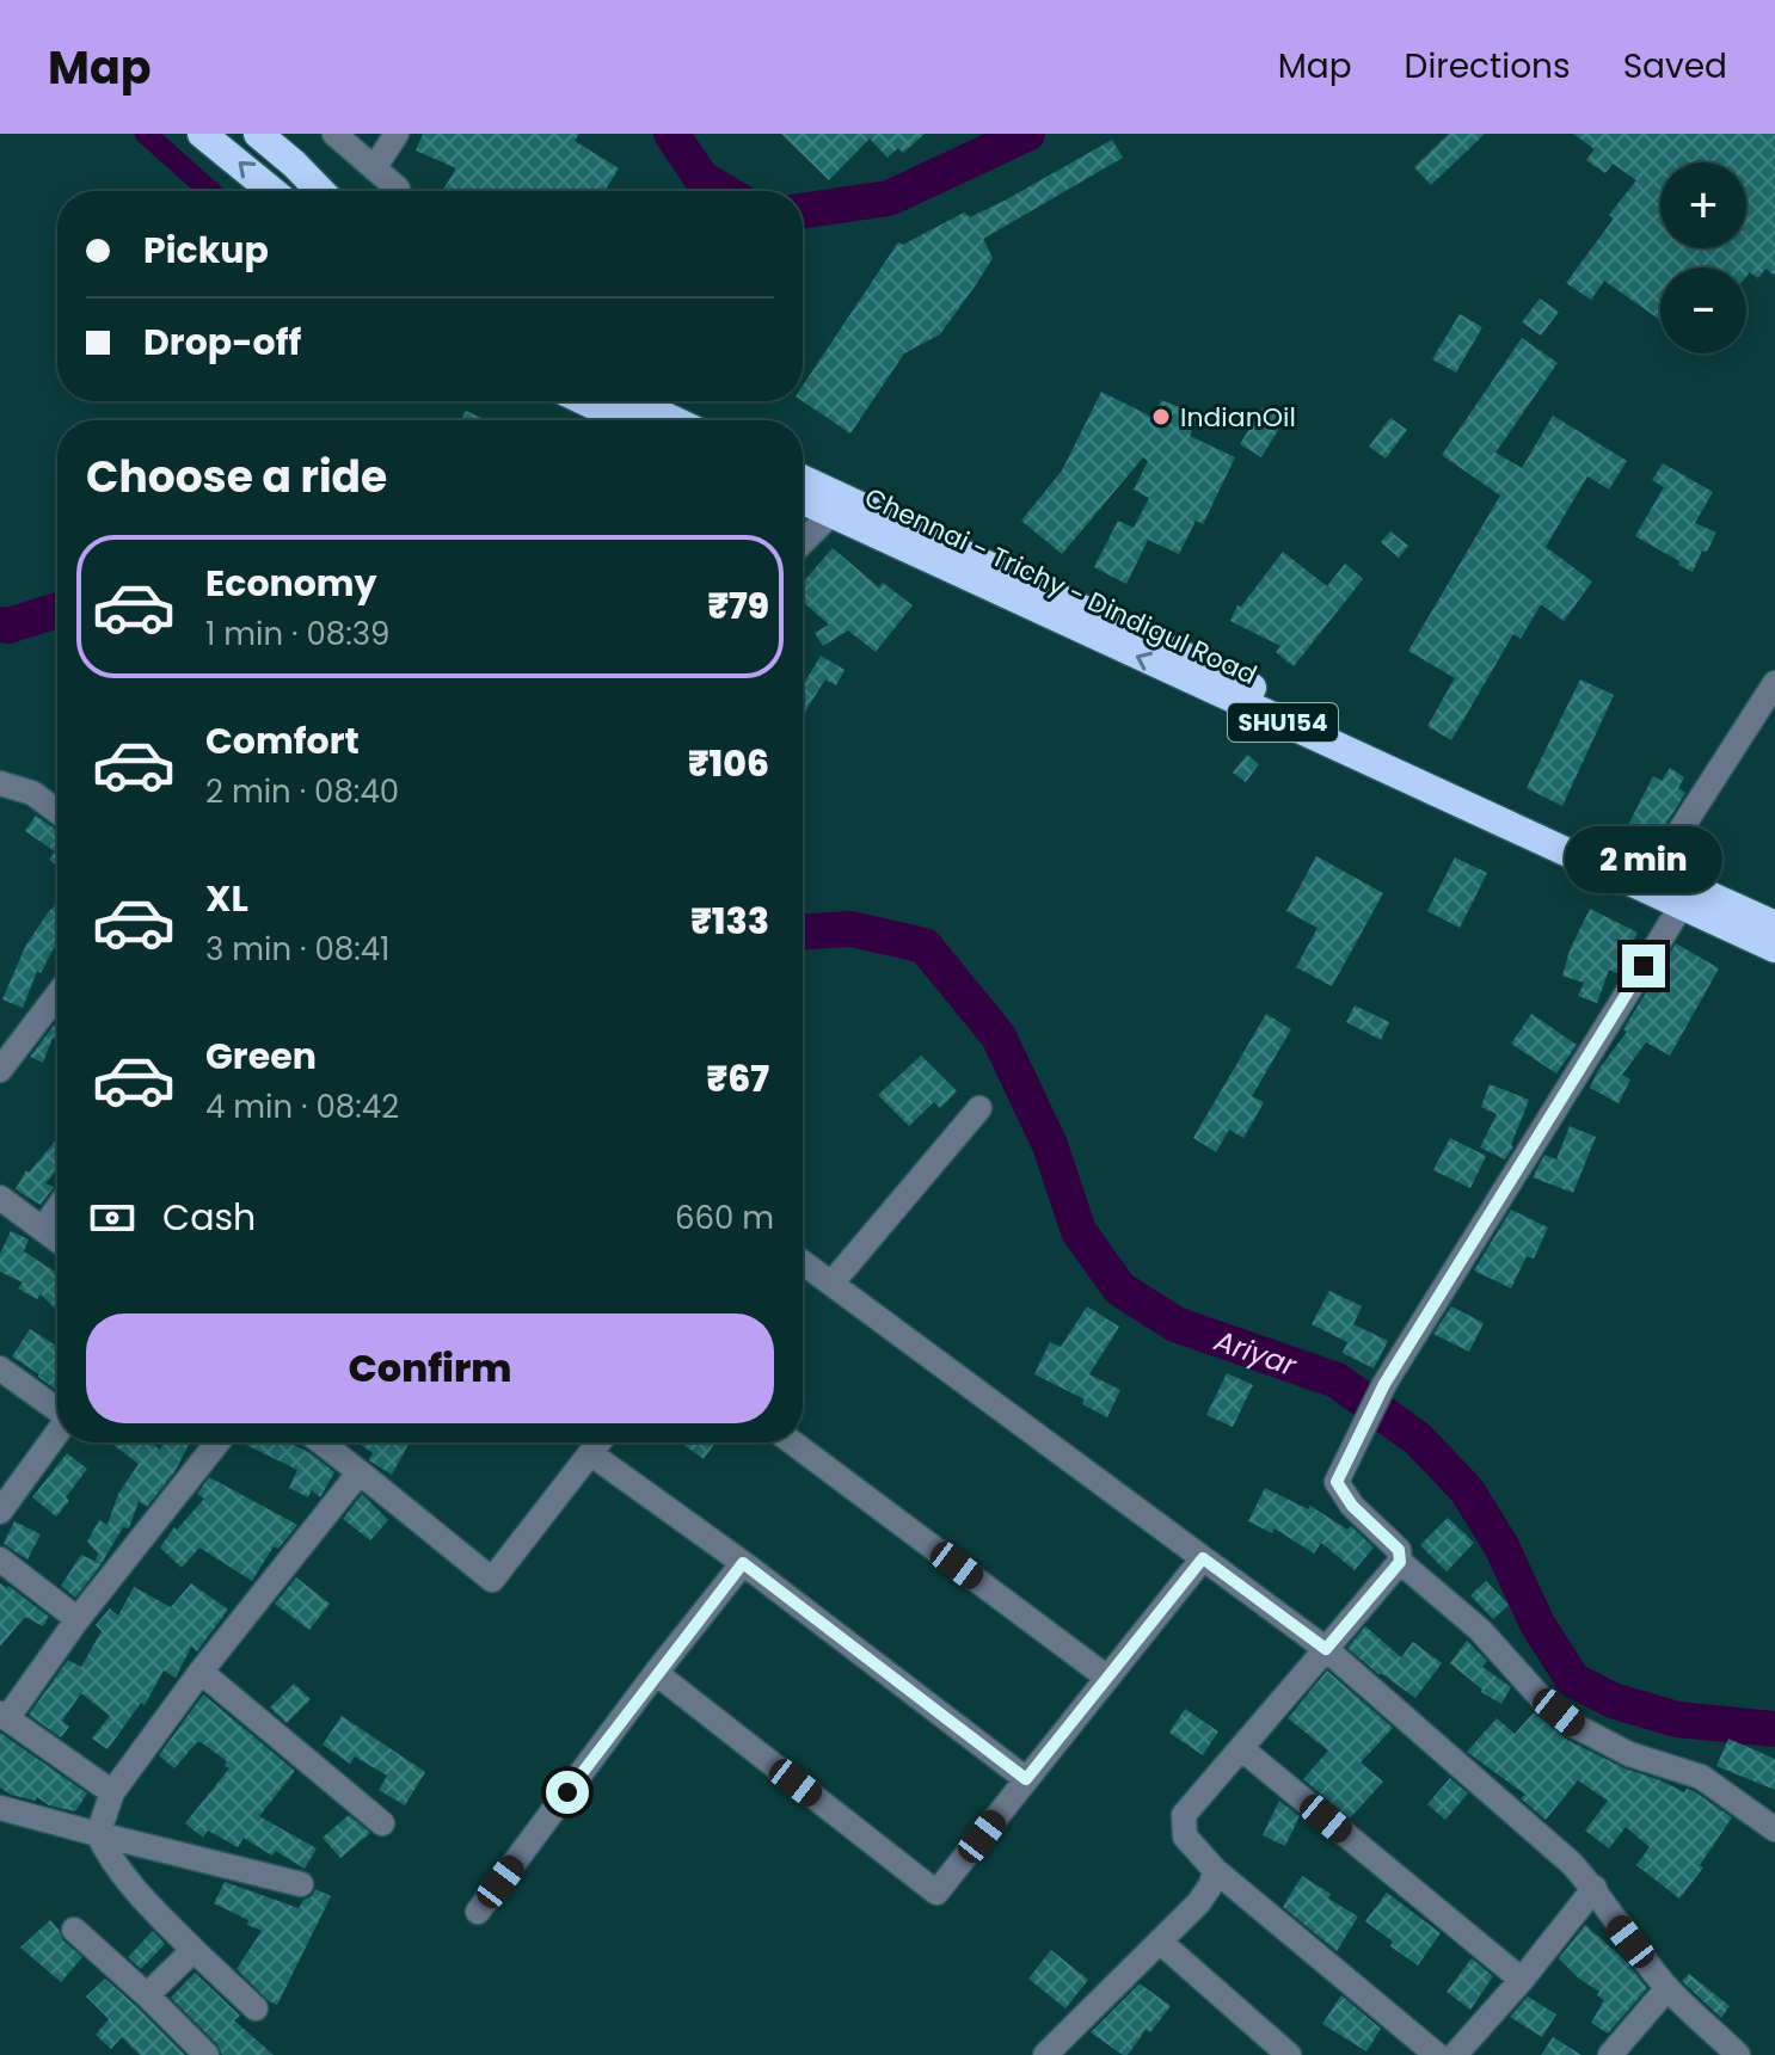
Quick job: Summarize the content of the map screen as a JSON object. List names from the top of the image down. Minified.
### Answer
{"streets":{"highway":["Chennai - Trichy - Dindigul Road","SHU154"]},"water":["Ariyar"],"places":["IndianOil"],"page":{"header":"Map","nav":["Map","Directions","Saved"],"map_buttons":["+","−"],"banner":["Pickup","Drop-off"],"heading":"Choose a ride","list":[{"name":"Economy","note":"1 min · 08:39","value":"₹79"},{"name":"Comfort","note":"2 min · 08:40","value":"₹106"},{"name":"XL","note":"3 min · 08:41","value":"₹133"},{"name":"Green","note":"4 min · 08:42","value":"₹67"}],"bubble":"2 min","pay":["Cash","660 m"],"buttons":"Confirm"}}
